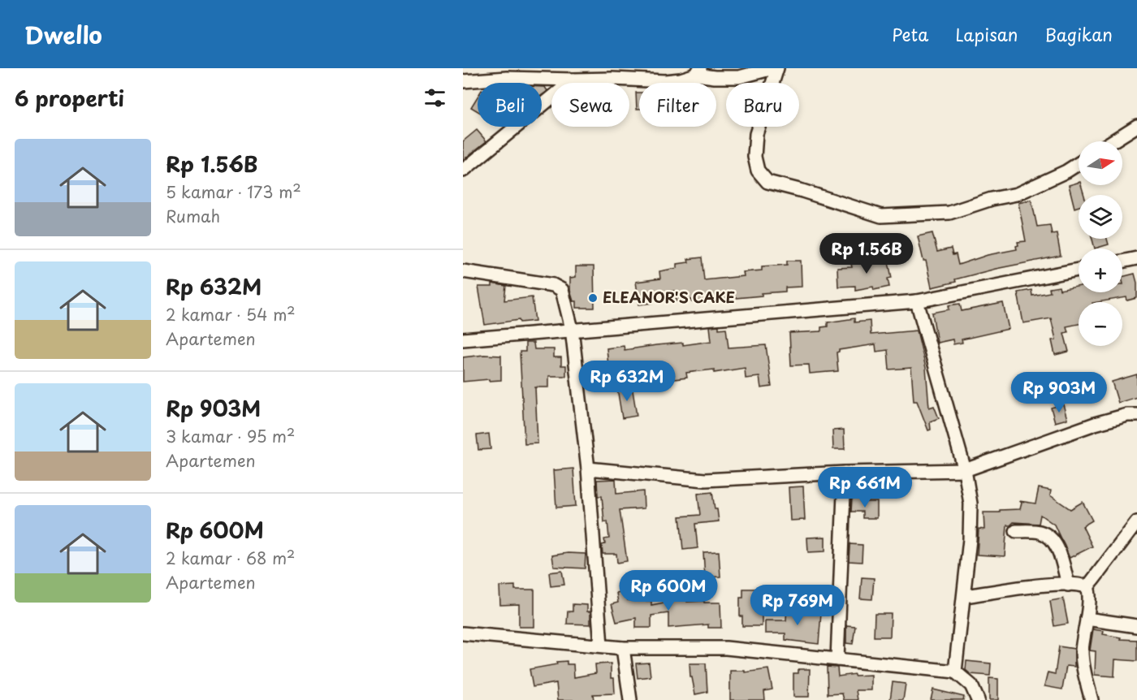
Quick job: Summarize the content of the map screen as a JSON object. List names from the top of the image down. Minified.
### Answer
{"places":["ELEANOR'S CAKE"],"north":"right","page":{"header":"Dwello","nav":["Peta","Lapisan","Bagikan"],"heading":"6 properti","chip":["Beli","Sewa","Filter","Baru"],"list":[{"name":"Rp 1.56B","note":"5 kamar · 173 m² · Rumah"},{"name":"Rp 632M","note":"2 kamar · 54 m² · Apartemen"},{"name":"Rp 903M","note":"3 kamar · 95 m² · Apartemen"},{"name":"Rp 600M","note":"2 kamar · 68 m² · Apartemen"}],"map_buttons":["+","−"],"price":["Rp 1.56B","Rp 632M","Rp 903M","Rp 661M","Rp 600M","Rp 769M"]}}
